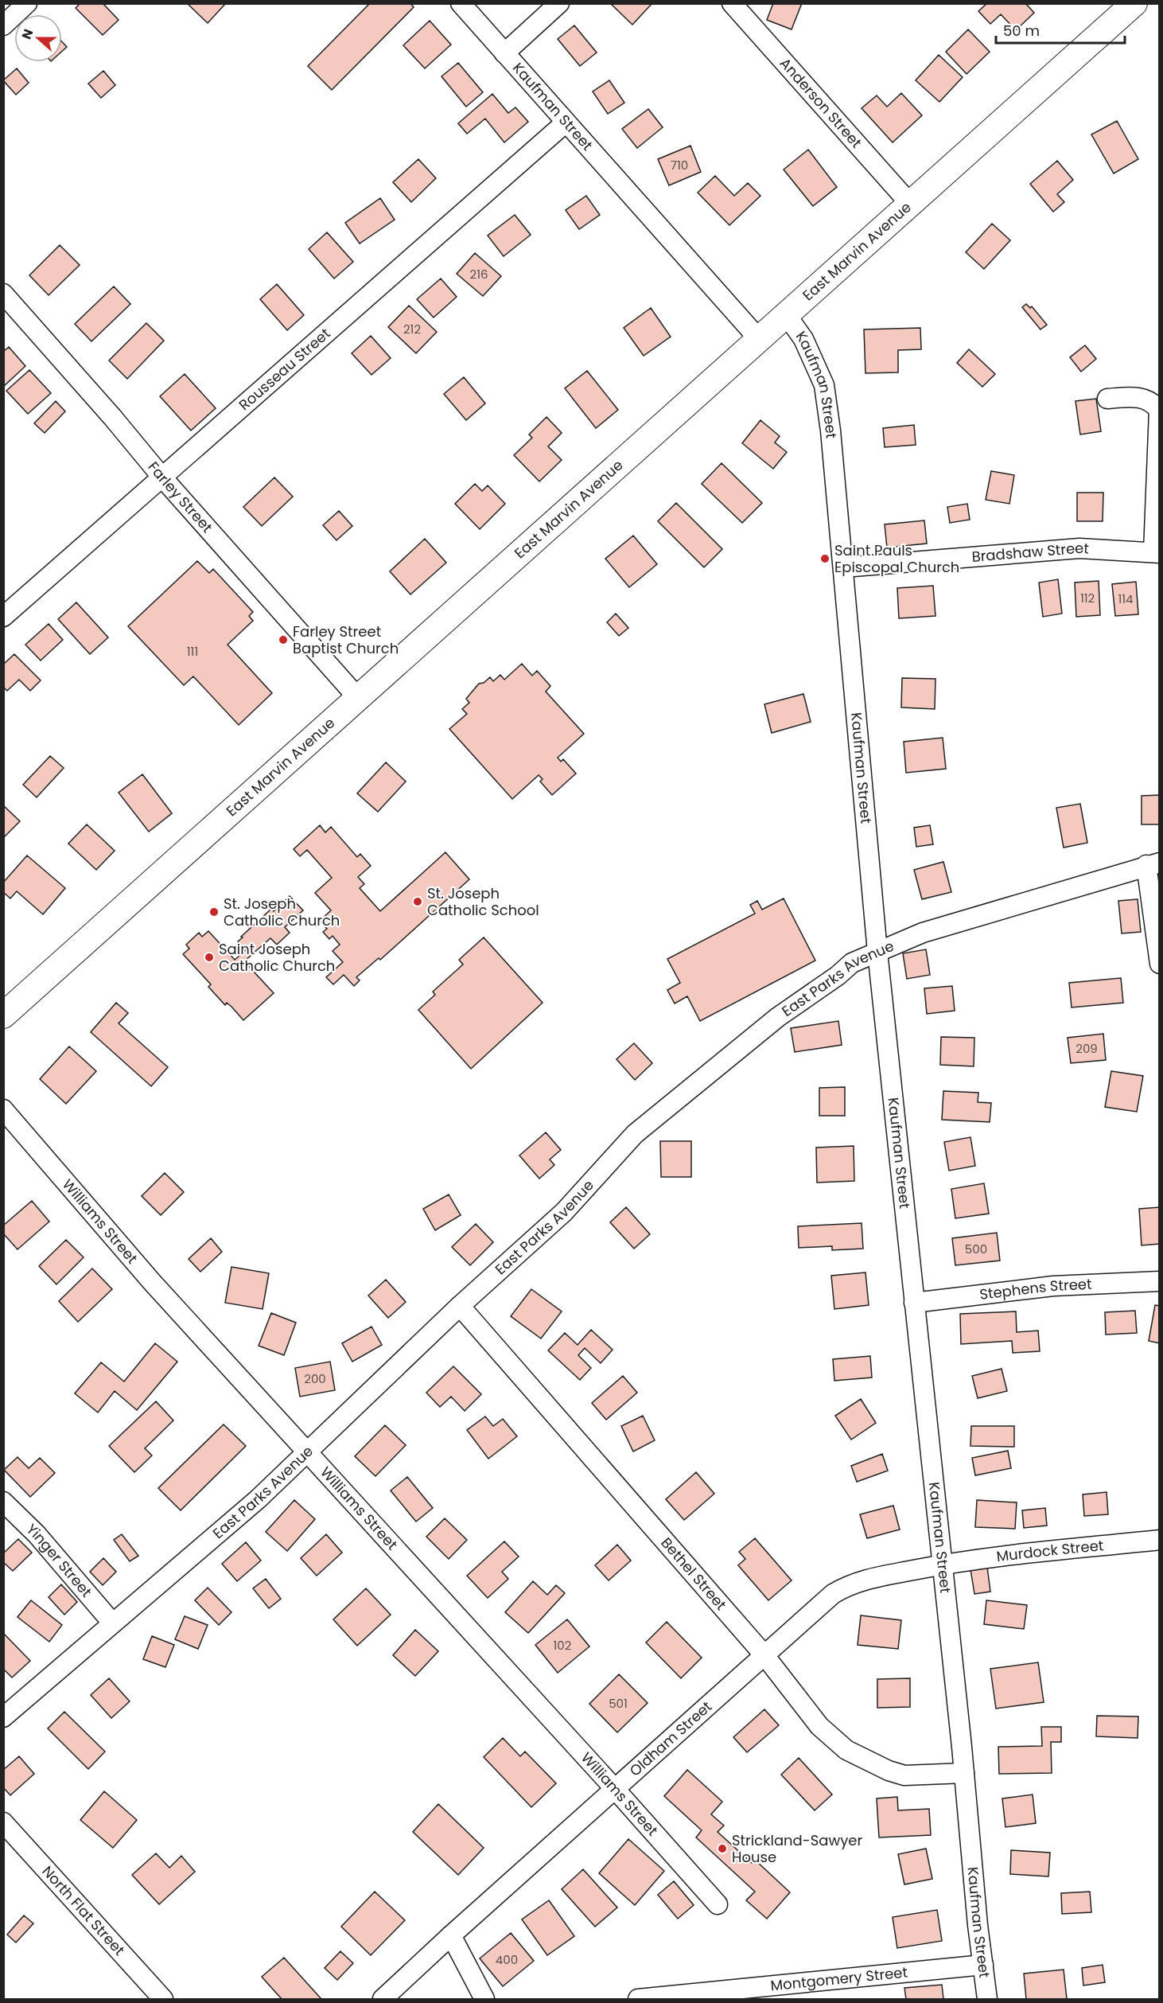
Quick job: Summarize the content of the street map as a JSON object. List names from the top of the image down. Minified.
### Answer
{"streets":{"main road":["East Marvin Avenue"],"street":["Anderson Street","Kaufman Street","Rousseau Street","Farley Street","Bradshaw Street","East Parks Avenue","Williams Street","Stephens Street","Murdock Street","Yinger Street","Bethel Street","Oldham Street","North Flat Street","Montgomery Street"]},"crossings":[["Anderson Street","East Marvin Avenue"],["Kaufman Street","East Marvin Avenue"],["Kaufman Street","Rousseau Street"],["Kaufman Street","Bradshaw Street"],["Kaufman Street","East Parks Avenue"],["Kaufman Street","Stephens Street"],["Kaufman Street","Murdock Street"],["Kaufman Street","Bethel Street"],["Kaufman Street","Oldham Street"],["Kaufman Street","Montgomery Street"],["East Marvin Avenue","Farley Street"],["Rousseau Street","Farley Street"],["East Parks Avenue","Williams Street"],["East Parks Avenue","Yinger Street"],["East Parks Avenue","Bethel Street"],["Williams Street","Oldham Street"],["Murdock Street","Oldham Street"],["Bethel Street","Oldham Street"]],"places":["Saint Pauls Episcopal Church","Farley Street Baptist Church","St. Joseph Catholic School","St. Joseph Catholic Church","Saint Joseph Catholic Church","Strickland-Sawyer House"],"house_numbers":["710","216","212","112","114","111","209","500","200","102","501","400"],"scale_bar":"50 m","north":"left"}
